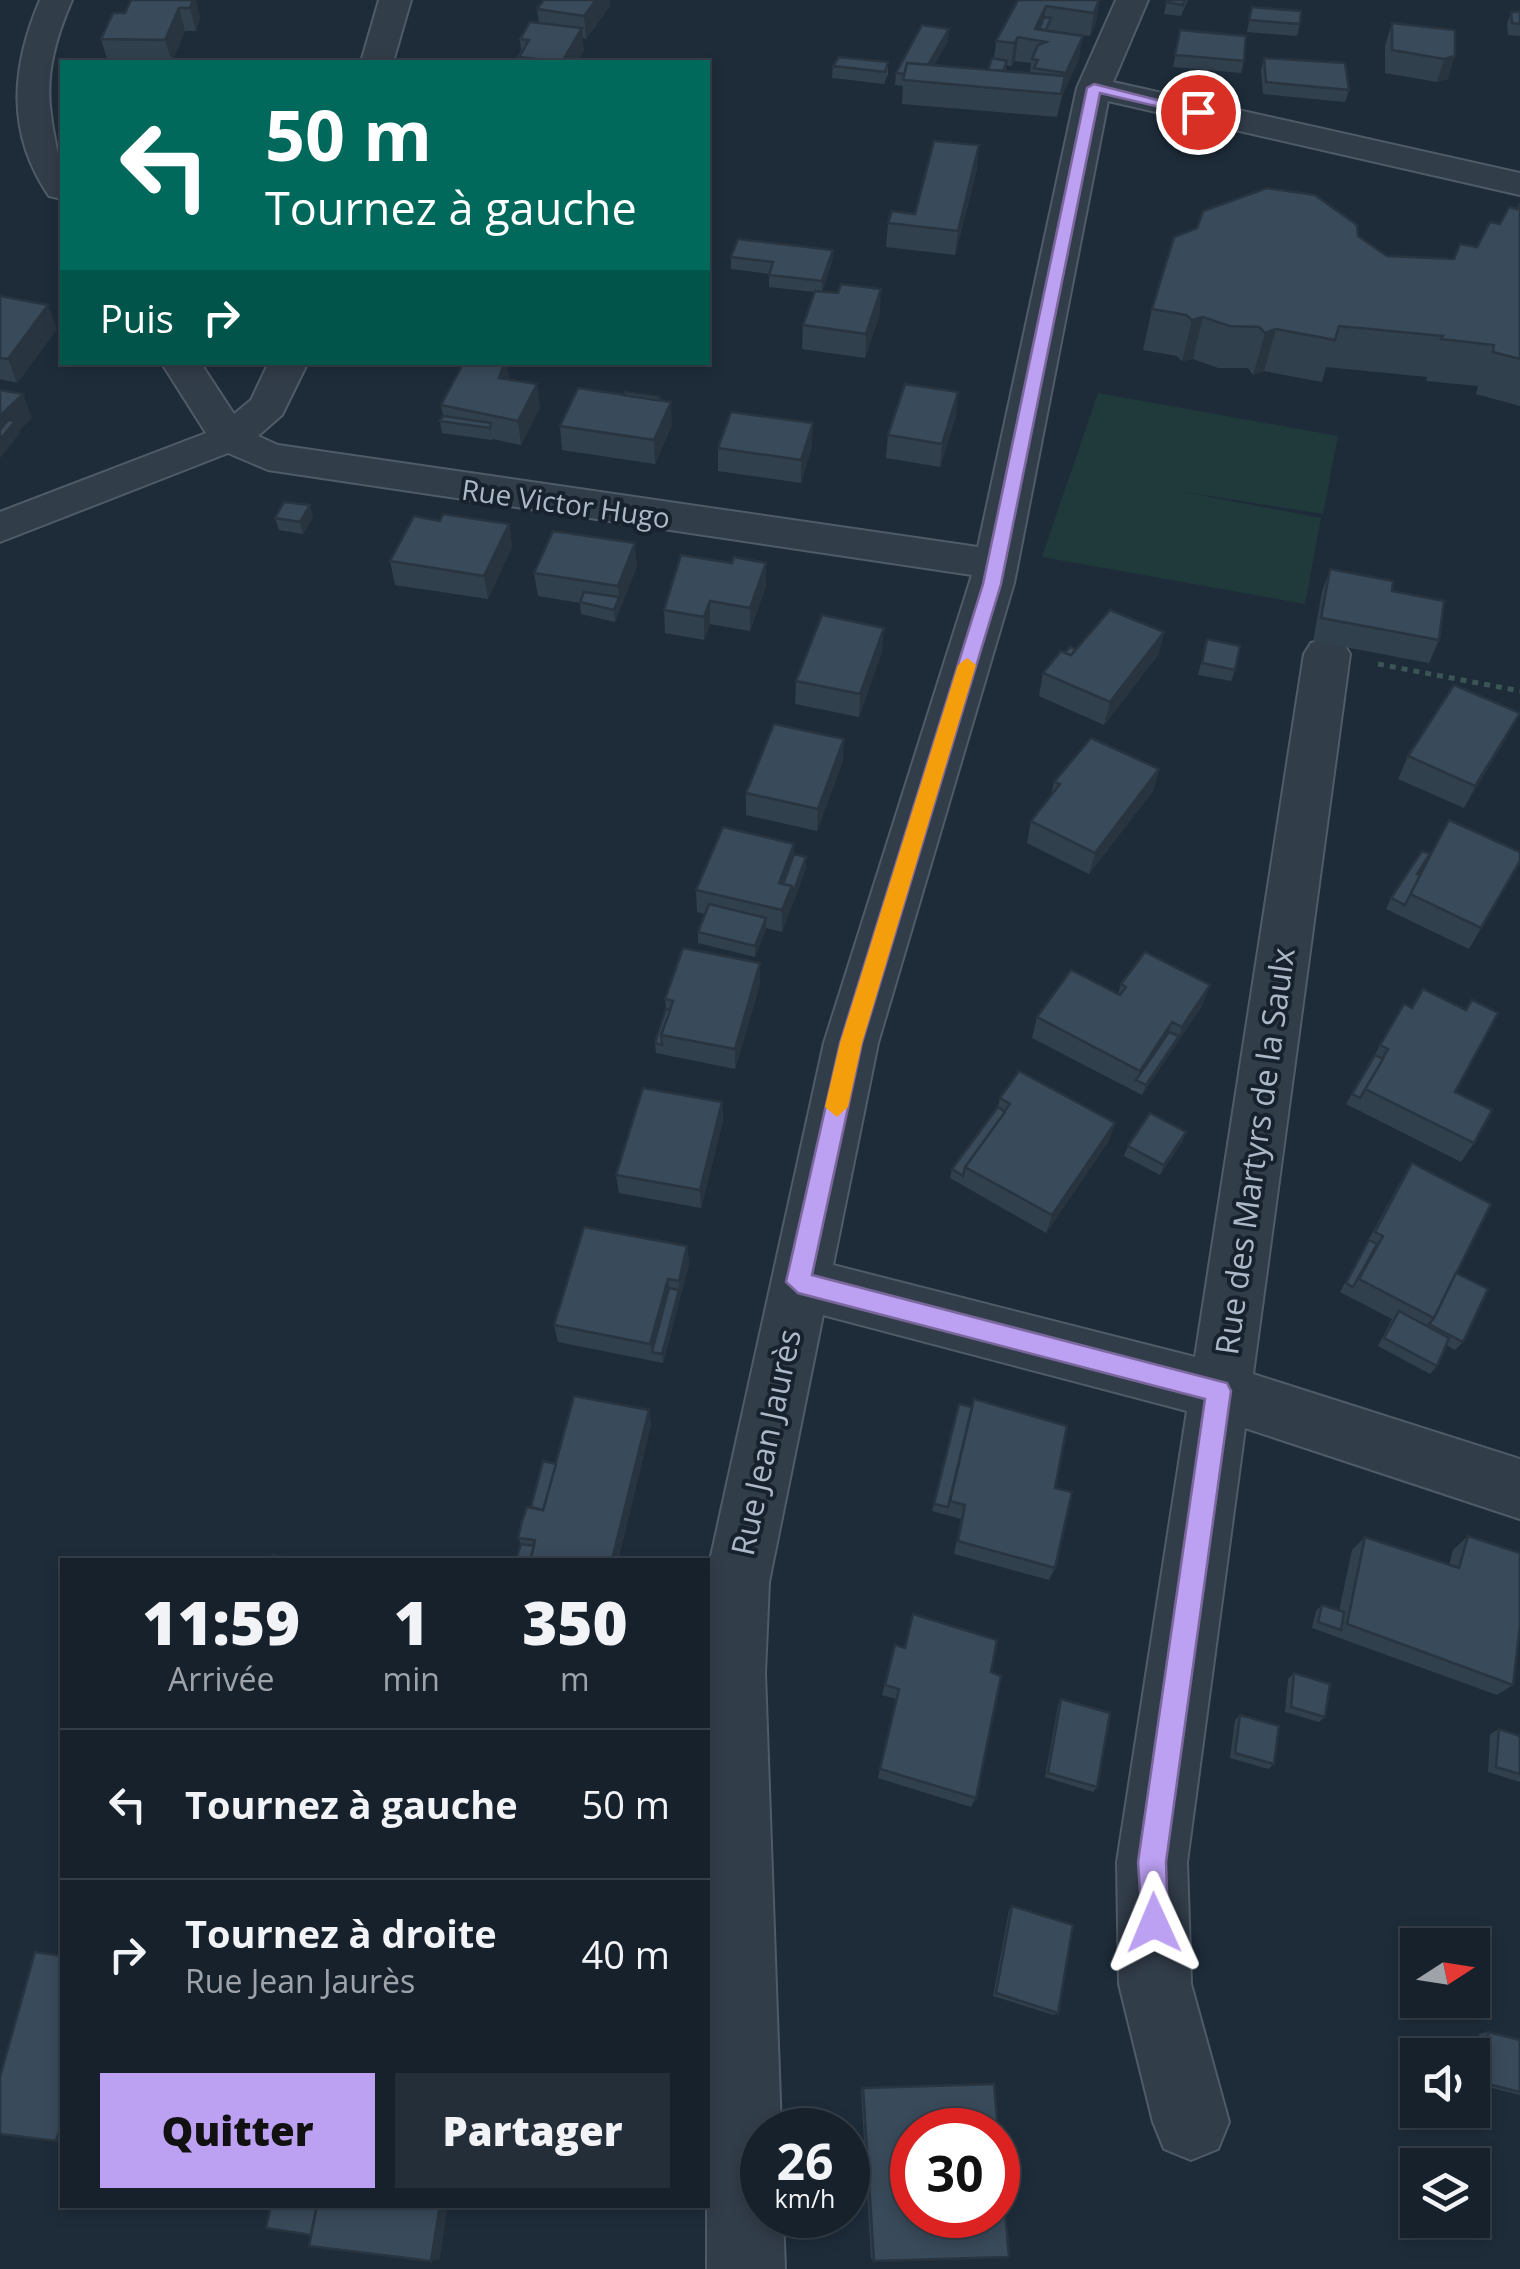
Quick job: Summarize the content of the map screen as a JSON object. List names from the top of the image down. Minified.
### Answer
{"streets":{"street":["Rue Victor Hugo","Rue des Martyrs de la Saulx","Rue Jean Jaurès"]},"crossings":[["Rue Victor Hugo","Rue Jean Jaurès"]],"north":"right","page":{"turn":["50 m","Tournez à gauche"],"then":"Puis","eta":["11:59","Arrivée","1","min","350","m"],"list":[{"name":"Tournez à gauche","value":"50 m"},{"name":"Tournez à droite","note":"Rue Jean Jaurès","value":"40 m"}],"buttons":["Quitter","Partager"],"speed":"26 km/h","limit":"30"}}
